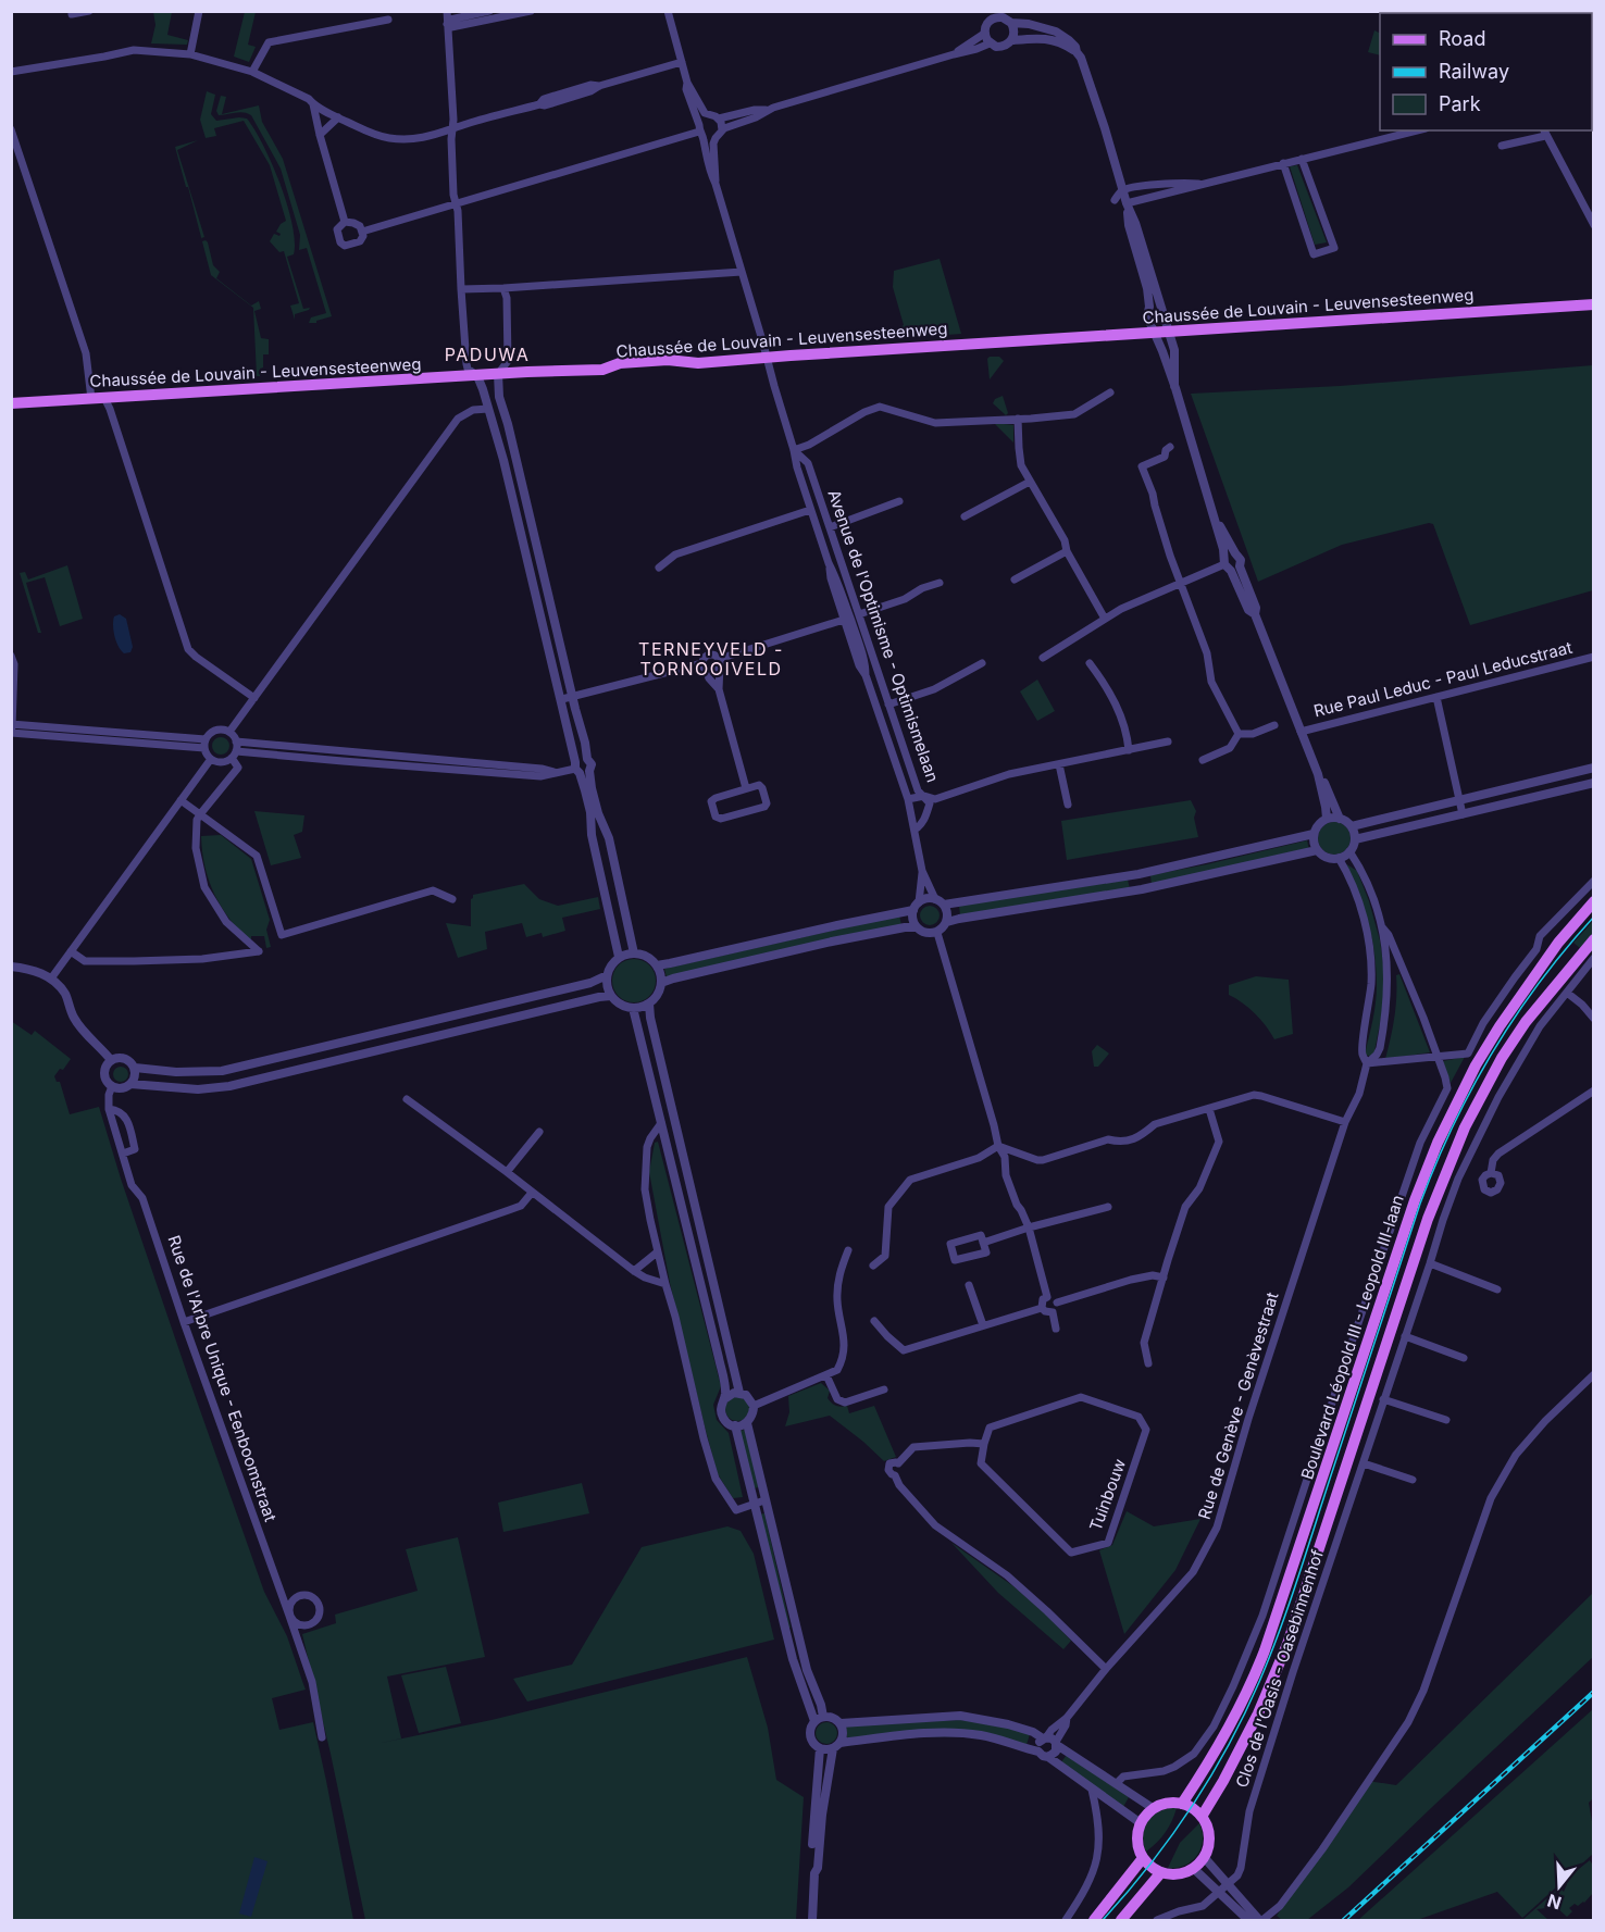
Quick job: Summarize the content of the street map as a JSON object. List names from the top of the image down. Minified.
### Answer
{"streets":{"main road":["Chaussée de Louvain - Leuvensesteenweg","Boulevard Léopold III - Leopold III-laan"],"street":["Avenue de l'Optimisme - Optimismelaan","Rue Paul Leduc - Paul Leducstraat","Rue de l'Arbre Unique - Eenboomstraat","Rue de Genève - Genèvestraat","Tuinbouw","Clos de l'Oasis - Oasebinnenhof"]},"crossings":[["Chaussée de Louvain - Leuvensesteenweg","Avenue de l'Optimisme - Optimismelaan"]],"districts":["PADUWA","TERNEYVELD - TORNOOIVELD"],"legend":["Road","Railway","Park"],"north":"bottom"}
